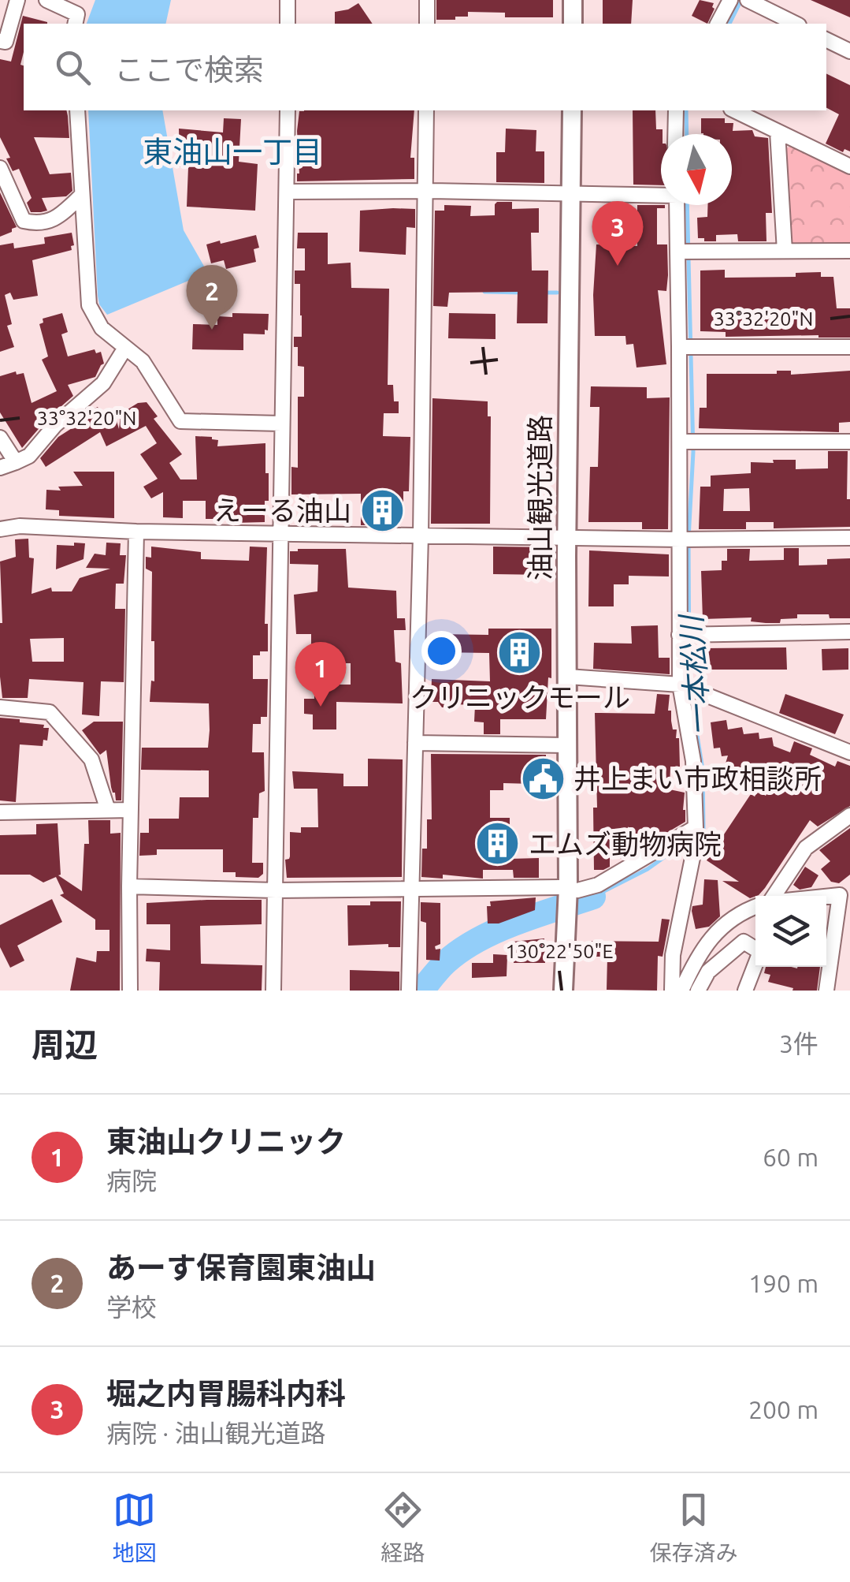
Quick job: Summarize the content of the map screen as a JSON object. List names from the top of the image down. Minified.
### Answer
{"streets":{"main road":["油山観光道路"]},"districts":["東油山一丁目"],"water":["一本松川"],"places":{"building":["えーる油山","クリニックモール","エムズ動物病院"],"public building":["井上まい市政相談所"]},"north":"bottom","page":{"search":"ここで検索","pins":["3","2","1"],"heading":["周辺","3件"],"list":[{"mark":"1","name":"東油山クリニック","note":"病院","value":"60 m"},{"mark":"2","name":"あーす保育園東油山","note":"学校","value":"190 m"},{"mark":"3","name":"堀之内胃腸科内科","note":"病院 · 油山観光道路","value":"200 m"}],"nav":["地図","経路","保存済み"]},"coordinates":["33°32'20\"N","130°22'50\"E"]}
